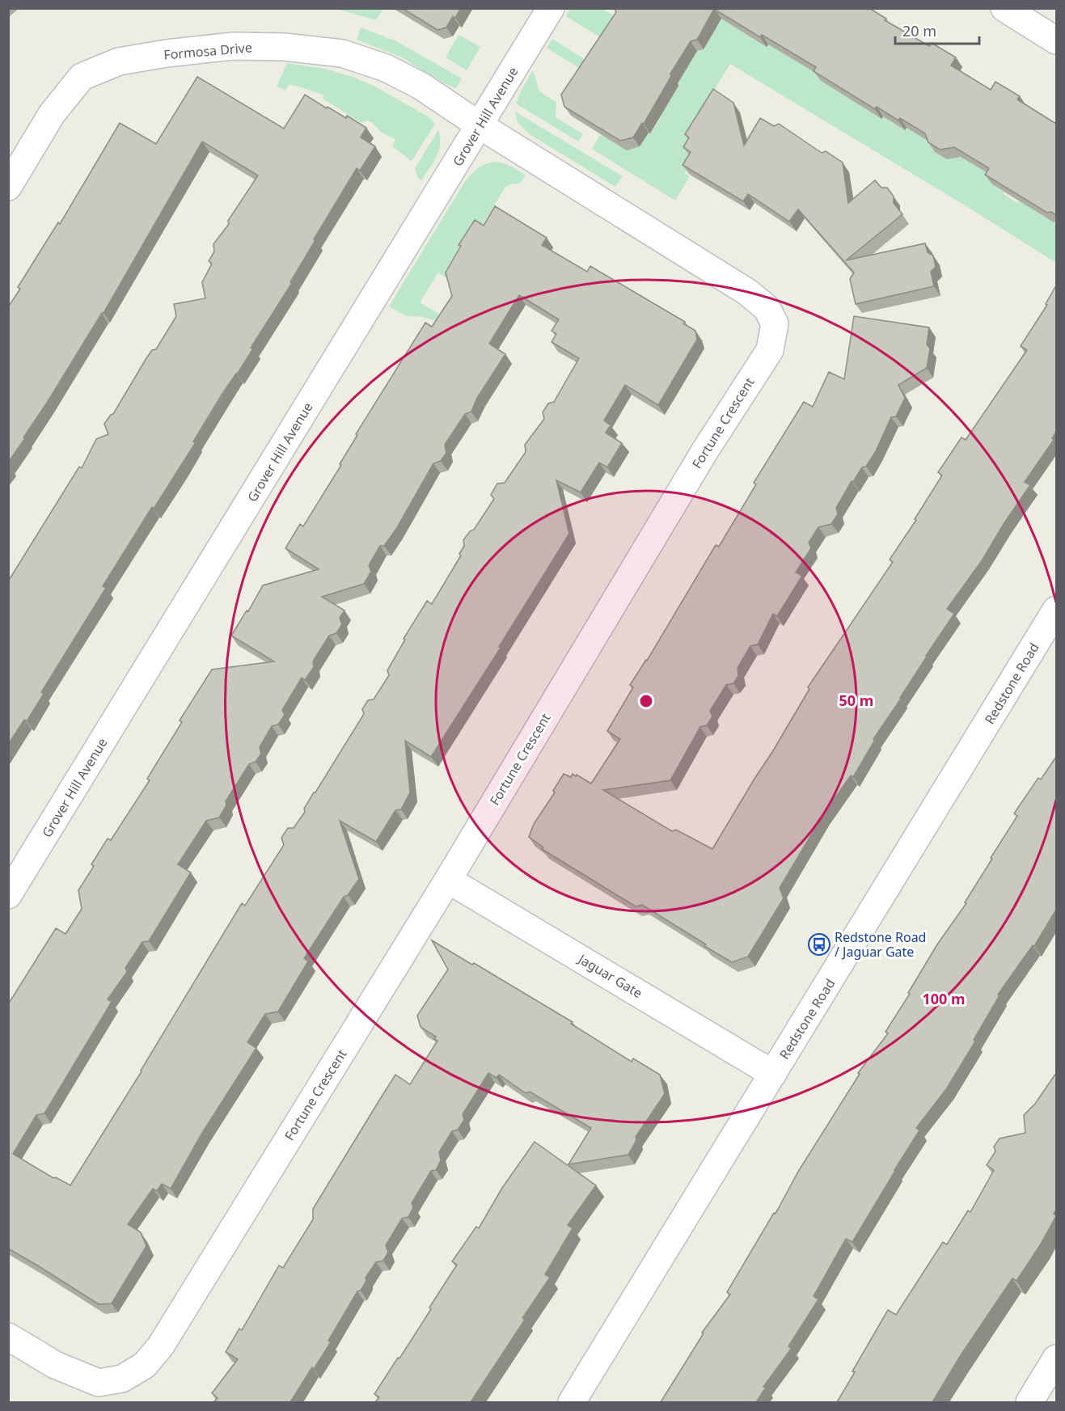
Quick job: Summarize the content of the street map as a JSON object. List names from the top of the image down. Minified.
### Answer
{"streets":{"street":["Formosa Drive","Grover Hill Avenue","Fortune Crescent","Redstone Road","Jaguar Gate"]},"crossings":[["Formosa Drive","Grover Hill Avenue"],["Formosa Drive","Fortune Crescent"],["Grover Hill Avenue","Fortune Crescent"],["Fortune Crescent","Jaguar Gate"],["Redstone Road","Jaguar Gate"]],"places":{"bus stop":["Redstone Road / Jaguar Gate"]},"scale_bar":"20 m","rings":["50 m","100 m"]}
